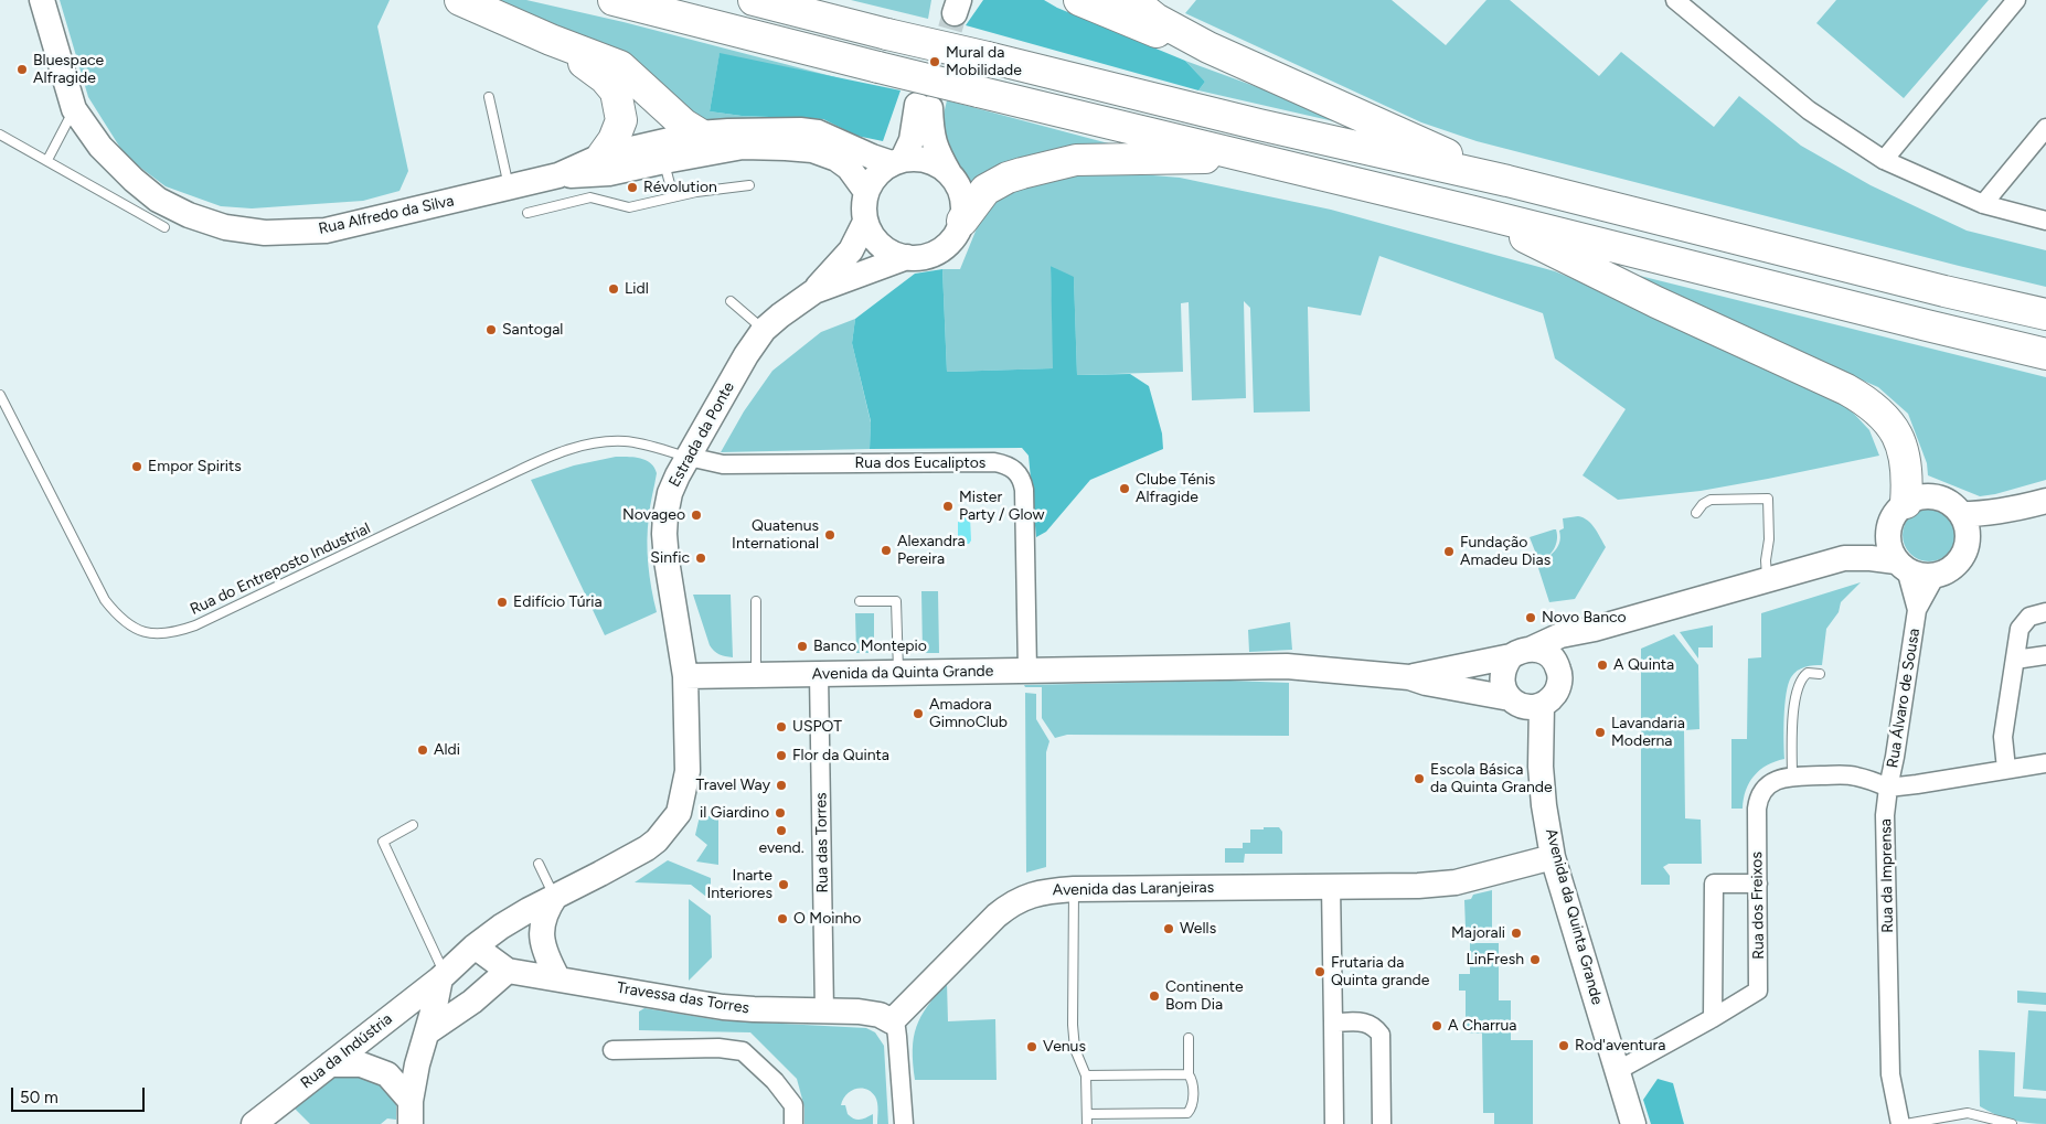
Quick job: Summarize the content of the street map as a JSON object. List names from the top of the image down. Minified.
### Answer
{"streets":{"street":["Rua Alfredo da Silva","Estrada da Ponte","Rua dos Eucaliptos","Avenida da Quinta Grande","Rua Álvaro de Sousa","Rua das Torres","Rua da Imprensa","Avenida das Laranjeiras","Rua dos Freixos","Travessa das Torres","Rua da Indústria"],"lane":["Rua do Entreposto Industrial"]},"crossings":[["Rua Alfredo da Silva","Estrada da Ponte"],["Estrada da Ponte","Rua dos Eucaliptos"],["Estrada da Ponte","Rua do Entreposto Industrial"],["Estrada da Ponte","Avenida da Quinta Grande"],["Rua dos Eucaliptos","Rua do Entreposto Industrial"],["Rua dos Eucaliptos","Avenida da Quinta Grande"],["Avenida da Quinta Grande","Rua das Torres"],["Avenida da Quinta Grande","Avenida das Laranjeiras"],["Avenida da Quinta Grande","Rua dos Freixos"],["Rua Álvaro de Sousa","Rua da Imprensa"],["Rua Álvaro de Sousa","Rua dos Freixos"],["Rua das Torres","Travessa das Torres"],["Rua da Imprensa","Rua dos Freixos"],["Avenida das Laranjeiras","Travessa das Torres"]],"places":["Mural da Mobilidade","Bluespace Alfragide","Révolution","Lidl","Santogal","Empor Spirits","Clube Ténis Alfragide","Mister Party / Glow","Novageo","Quatenus International","Alexandra Pereira","Fundação Amadeu Dias","Sinfic","Edifício Túria","Novo Banco","Banco Montepio","A Quinta","Amadora GimnoClub","USPOT","Lavandaria Moderna","Aldi","Flor da Quinta","Escola Básica da Quinta Grande","Travel Way","il Giardino","evend.","Inarte Interiores","O Moinho","Wells","Majorali","LinFresh","Frutaria da Quinta grande","Continente Bom Dia","A Charrua","Rod'aventura","Venus"],"scale_bar":"50 m"}
